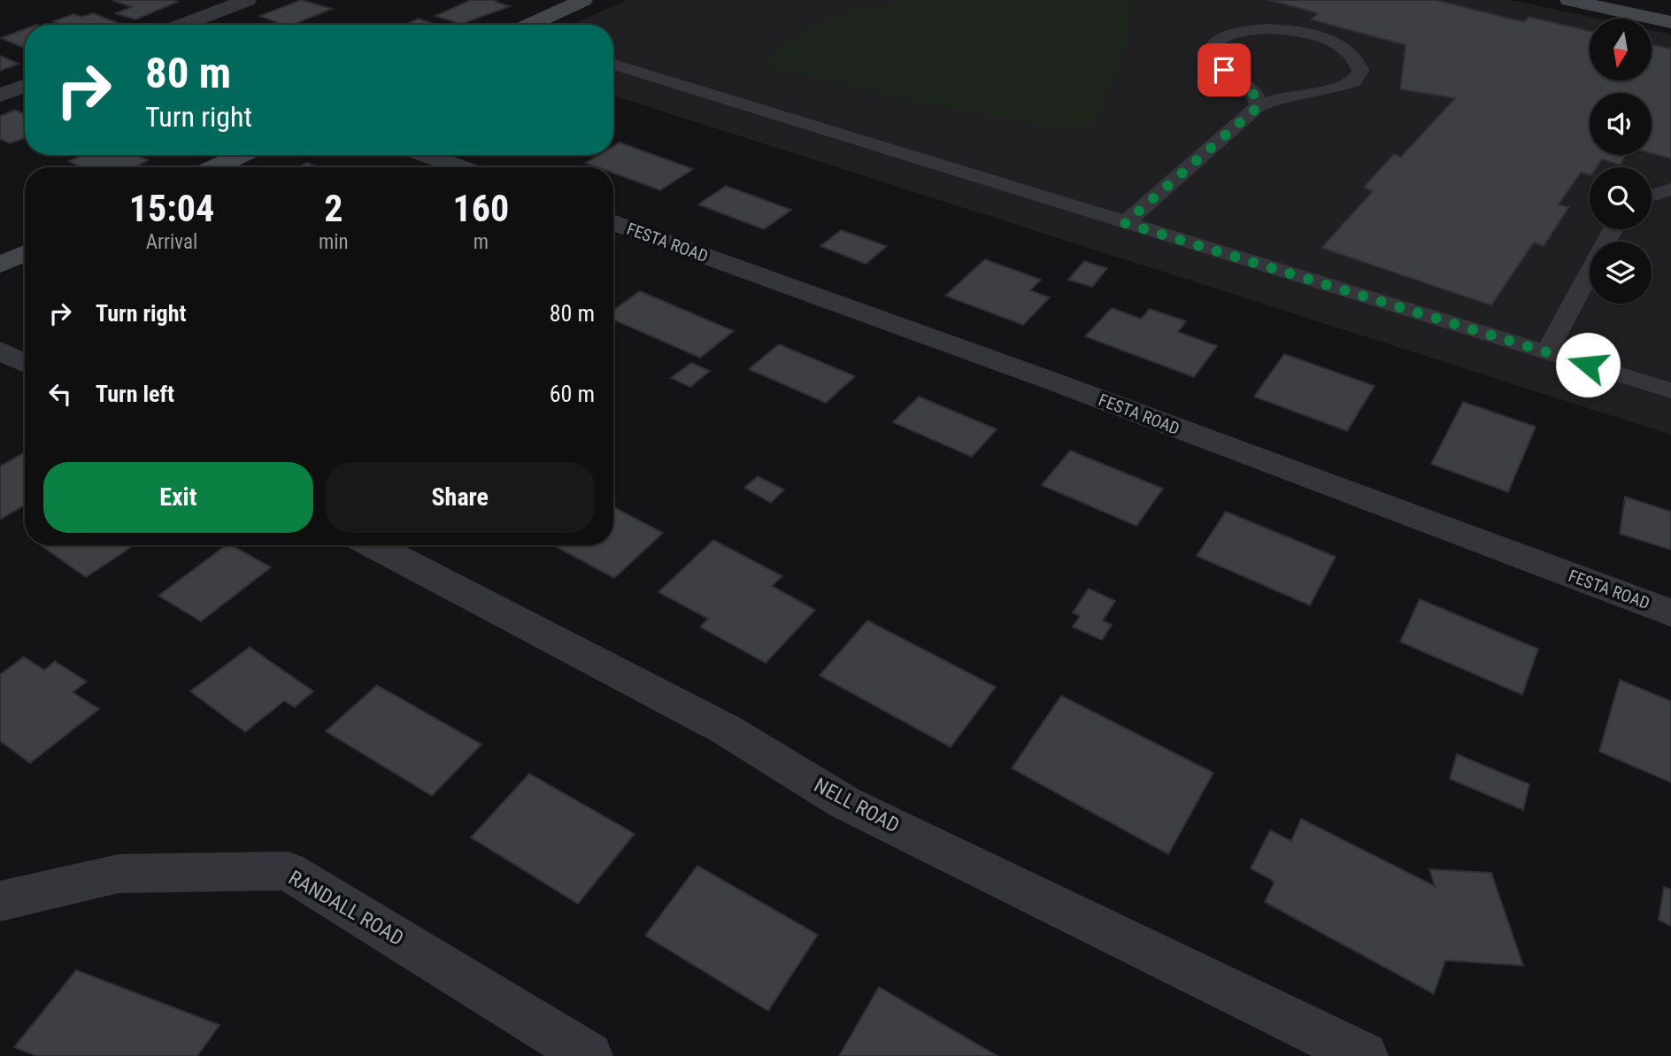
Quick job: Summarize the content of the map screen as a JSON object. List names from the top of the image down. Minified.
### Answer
{"streets":{"street":["FESTA ROAD","NELL ROAD","RANDALL ROAD"]},"north":"bottom","page":{"turn":["80 m","Turn right"],"eta":["15:04","Arrival","2","min","160","m"],"list":[{"name":"Turn right","value":"80 m"},{"name":"Turn left","value":"60 m"}],"buttons":["Exit","Share"]}}
